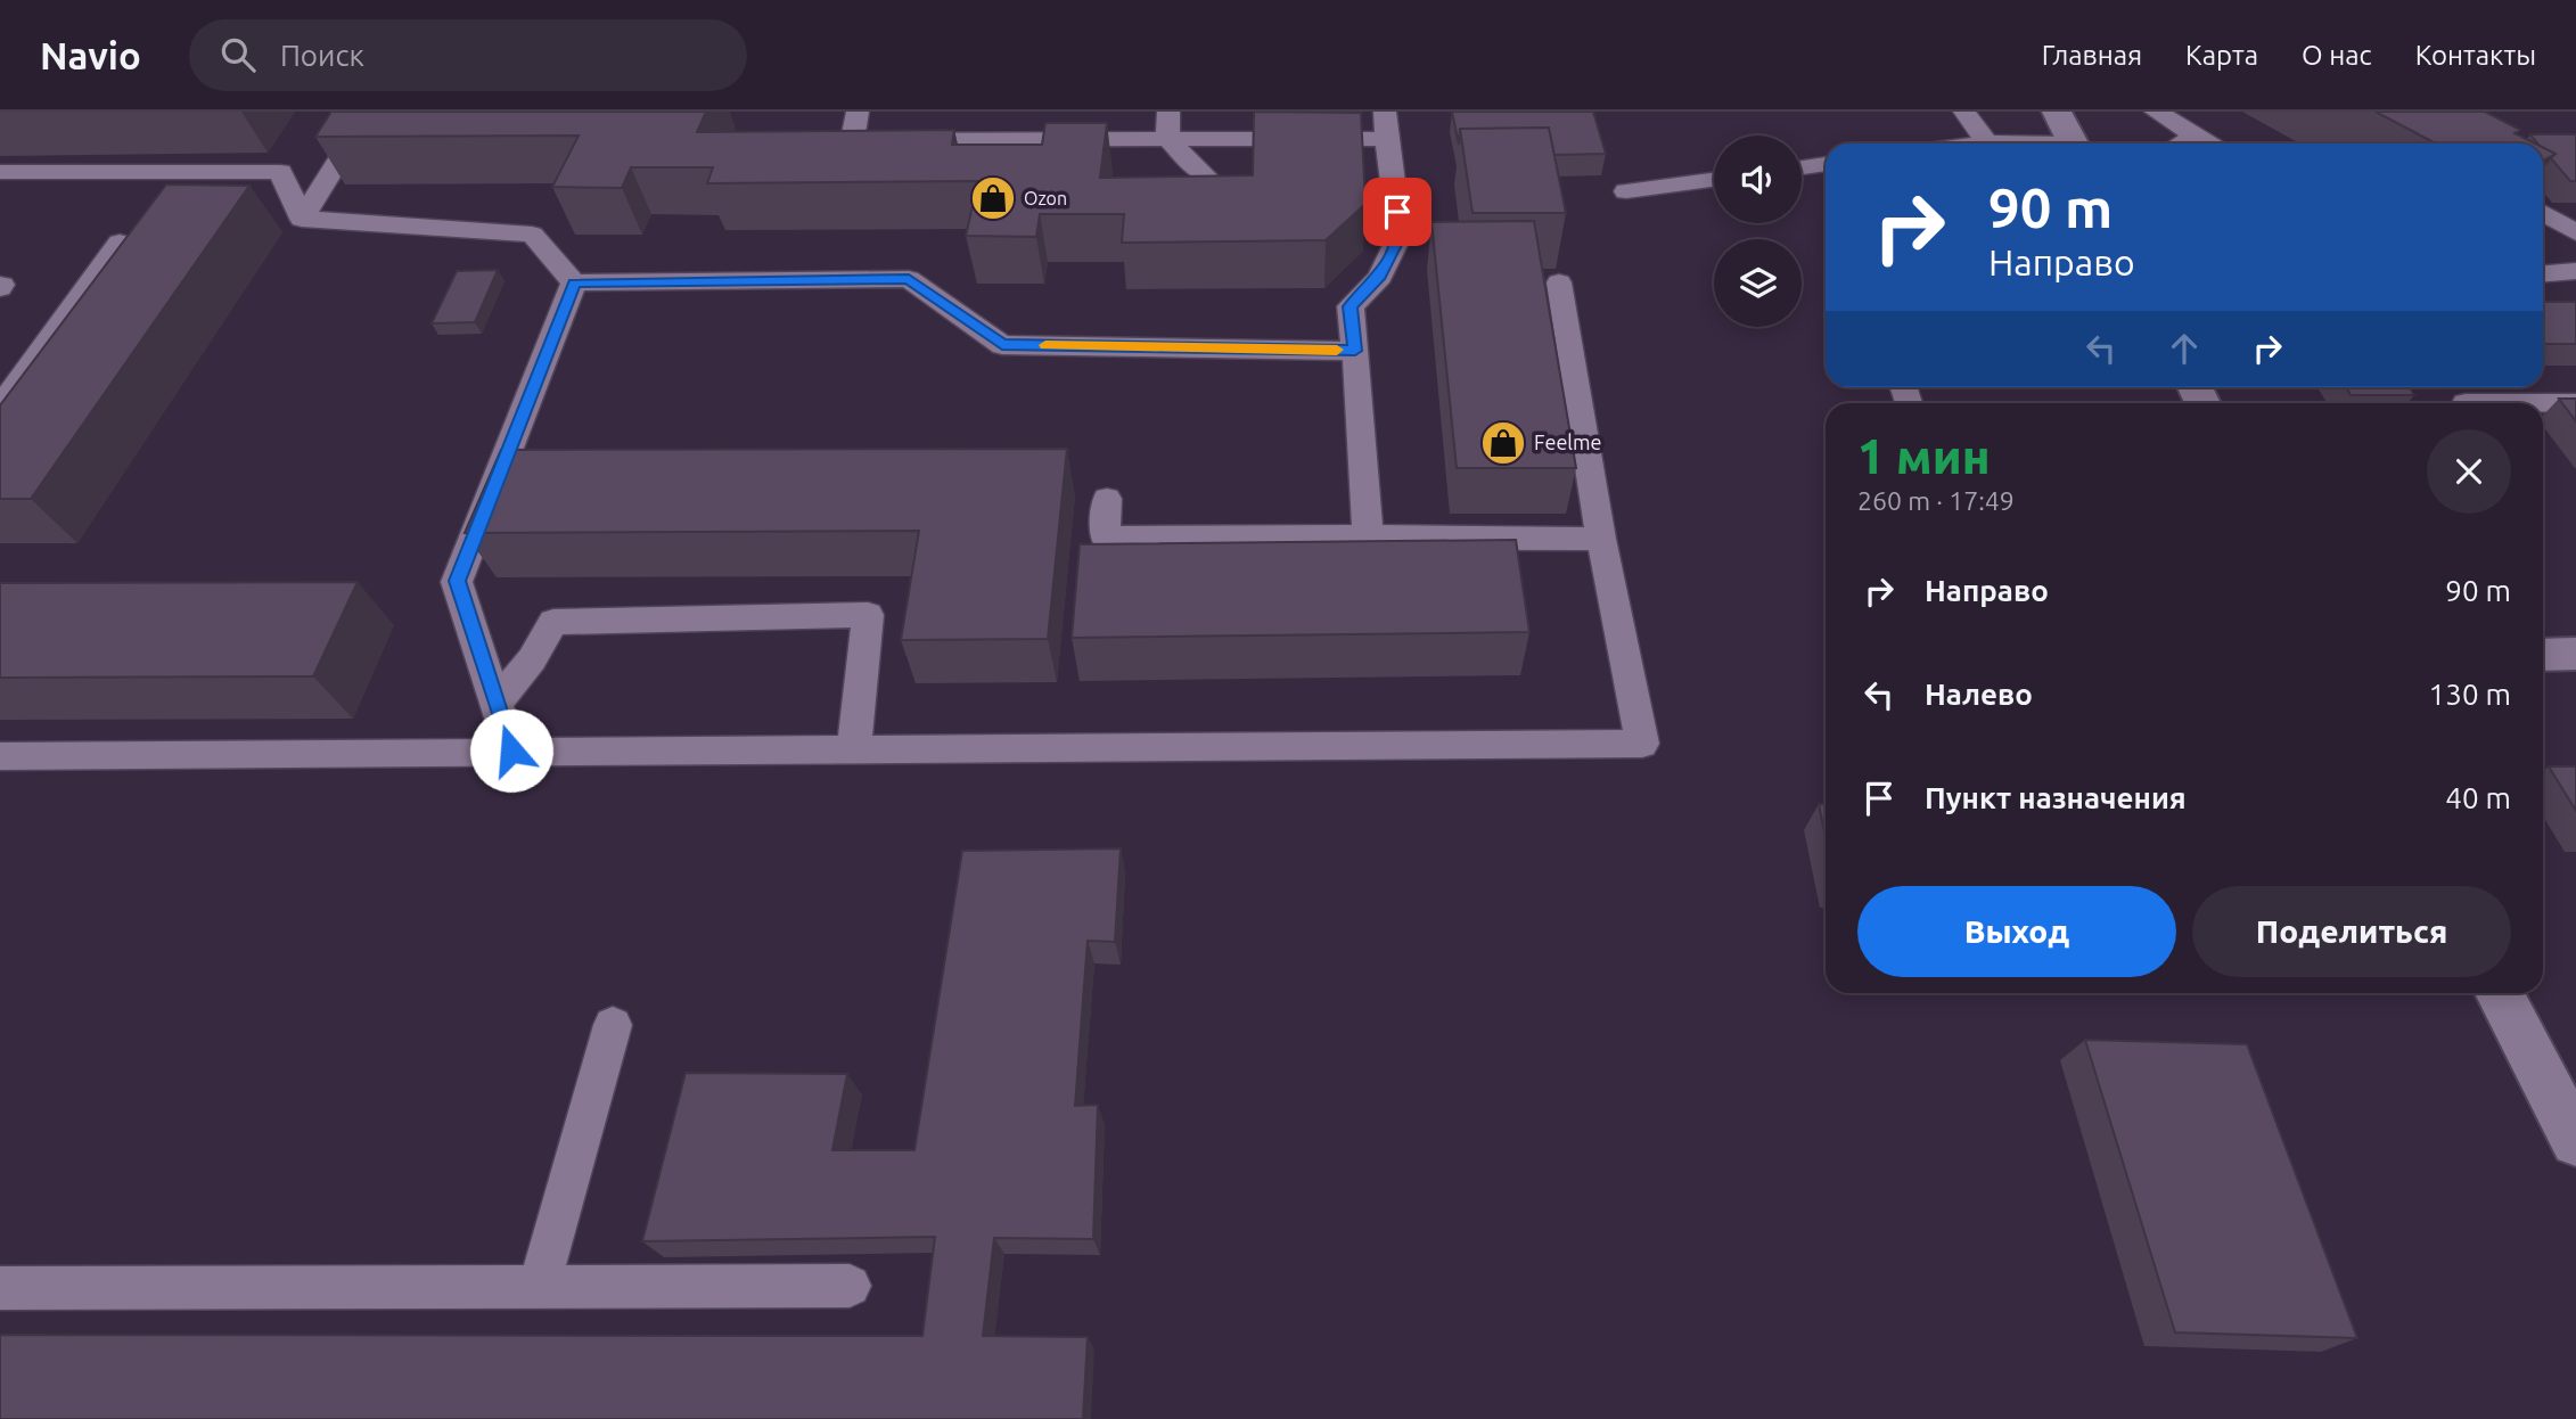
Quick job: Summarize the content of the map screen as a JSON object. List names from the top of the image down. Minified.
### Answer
{"places":{"shop":["Ozon","Feelme"]},"page":{"header":"Navio","search":"Поиск","nav":["Главная","Карта","О нас","Контакты"],"turn":["90 m","Направо"],"heading":["1 мин","260 m · 17:49"],"list":[{"name":"Направо","value":"90 m"},{"name":"Налево","value":"130 m"},{"name":"Пункт назначения","value":"40 m"}],"buttons":["Выход","Поделиться"]}}
